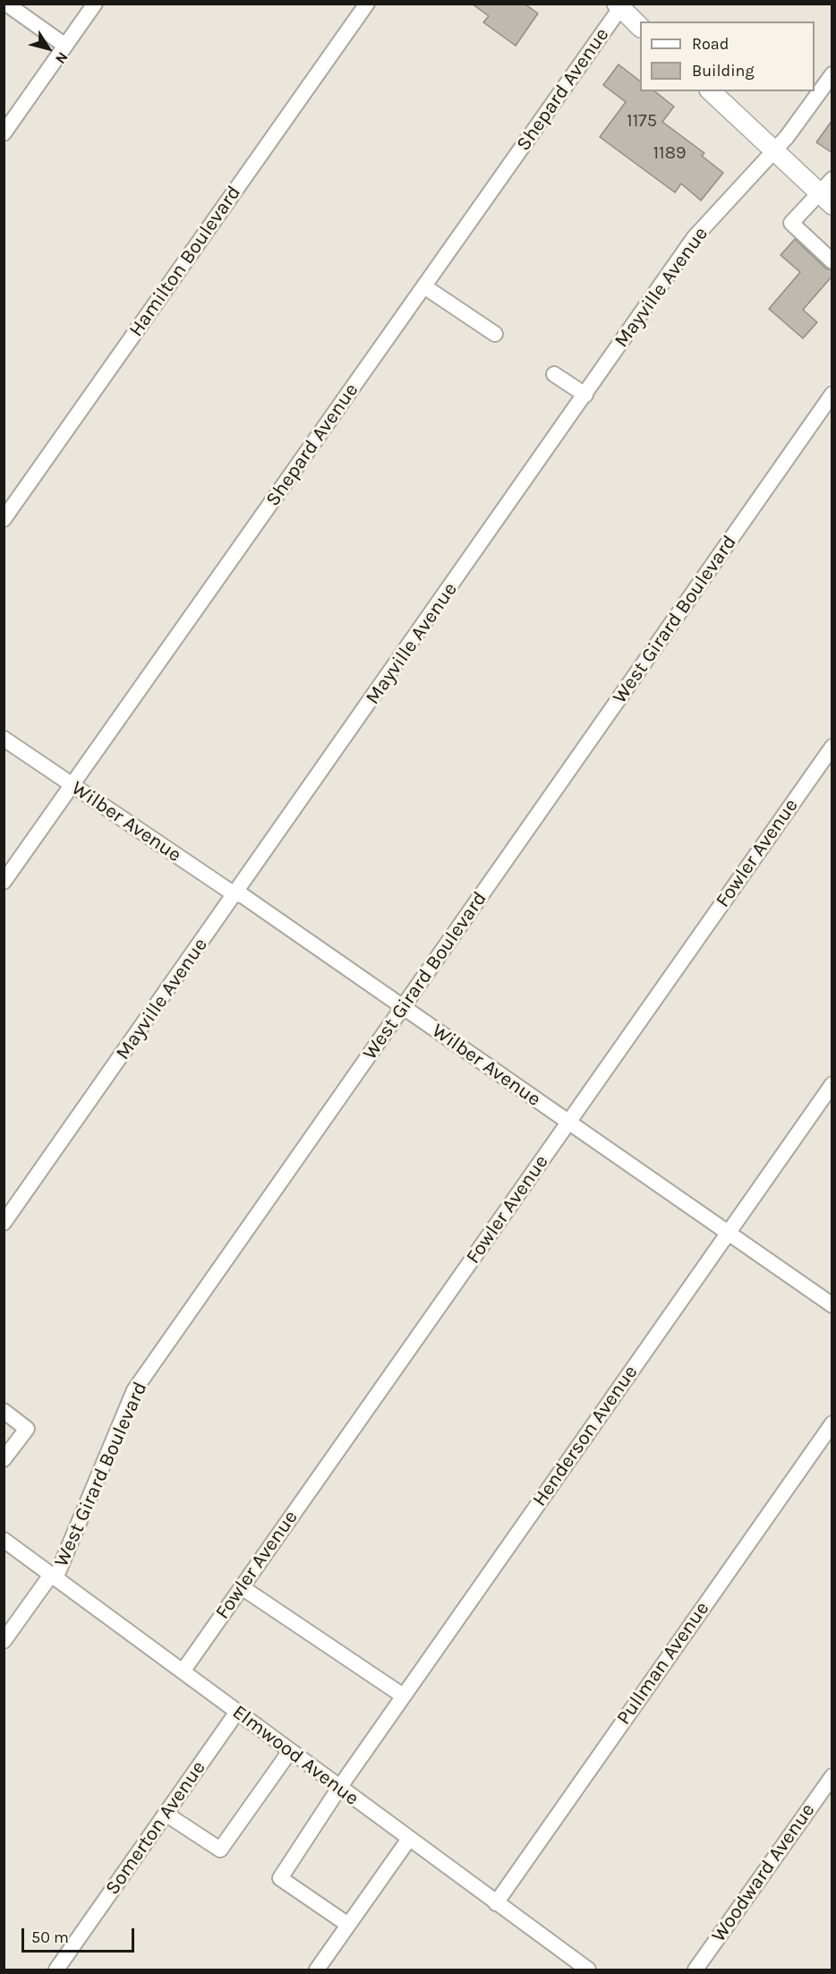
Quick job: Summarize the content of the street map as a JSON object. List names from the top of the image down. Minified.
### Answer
{"streets":{"street":["Shepard Avenue","Hamilton Boulevard","Mayville Avenue","West Girard Boulevard","Wilber Avenue","Fowler Avenue","Henderson Avenue","Pullman Avenue","Elmwood Avenue","Somerton Avenue","Woodward Avenue"]},"crossings":[["Shepard Avenue","Wilber Avenue"],["Mayville Avenue","Wilber Avenue"],["West Girard Boulevard","Wilber Avenue"],["West Girard Boulevard","Elmwood Avenue"],["Wilber Avenue","Fowler Avenue"],["Wilber Avenue","Henderson Avenue"],["Fowler Avenue","Elmwood Avenue"],["Henderson Avenue","Elmwood Avenue"],["Pullman Avenue","Elmwood Avenue"],["Elmwood Avenue","Somerton Avenue"]],"house_numbers":["1175","1189"],"legend":["Road","Building"],"scale_bar":"50 m","north":"bottom right"}
